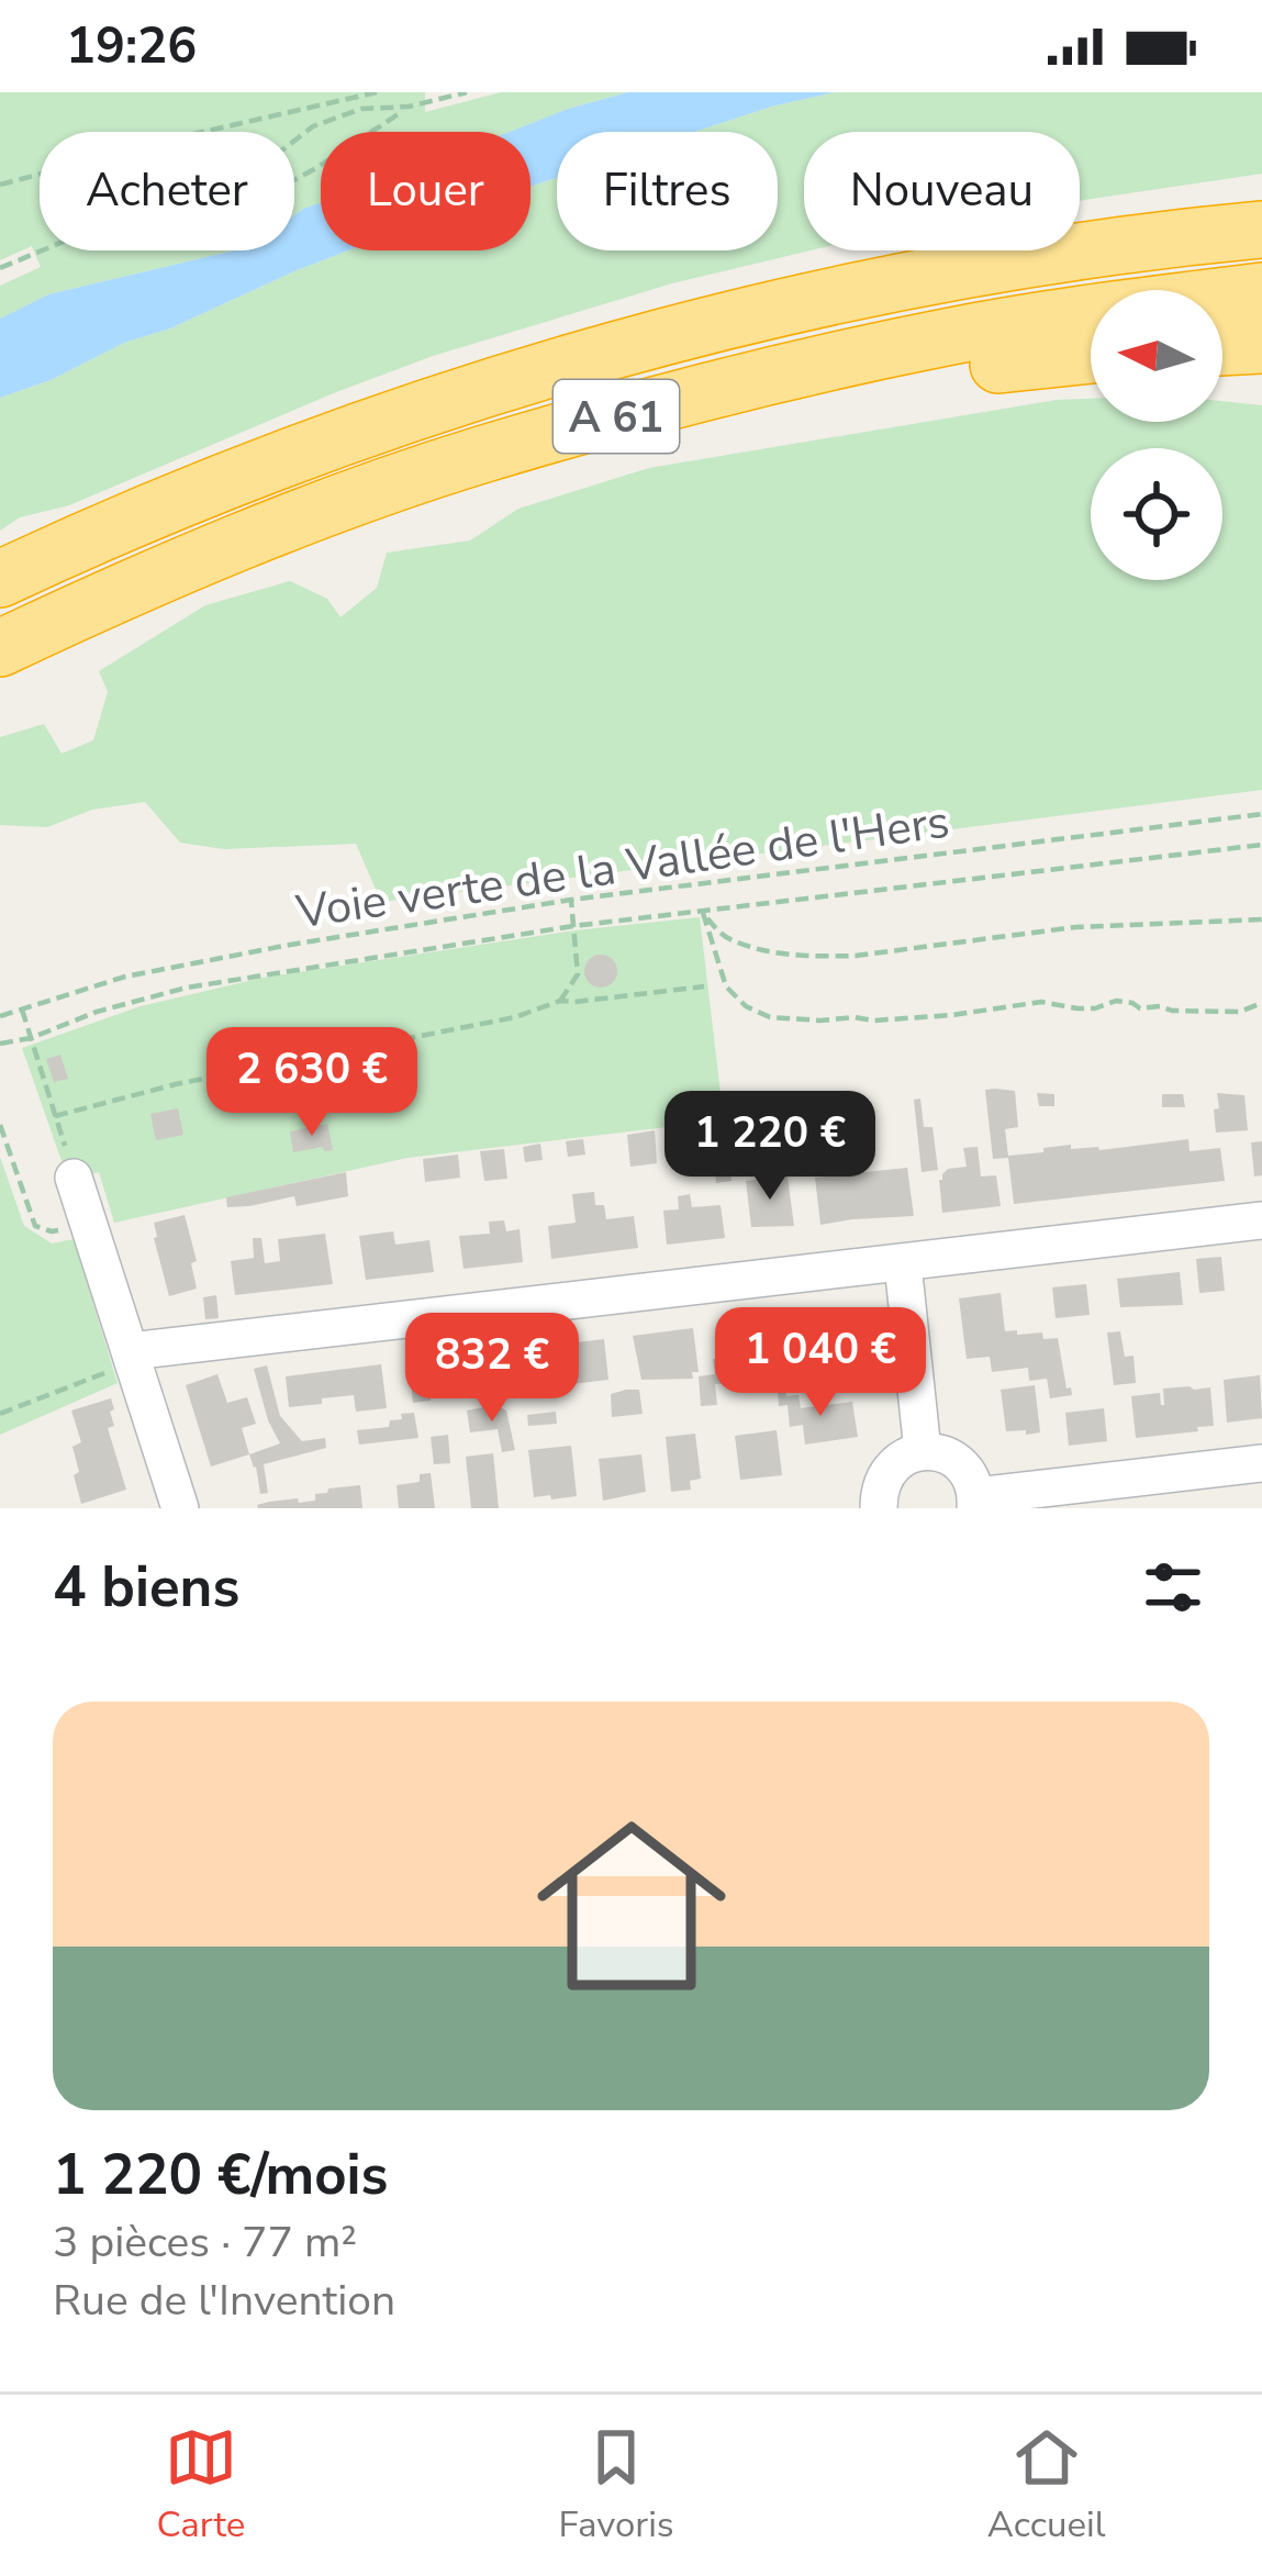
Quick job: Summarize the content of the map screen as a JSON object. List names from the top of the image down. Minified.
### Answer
{"streets":{"highway":["A 61"],"path":["Voie verte de la Vallée de l'Hers"]},"north":"left","page":{"status":"19:26","chip":["Acheter","Louer","Filtres","Nouveau"],"price":["2 630 €","1 220 €","1 040 €","832 €"],"heading":"4 biens","list":[{"name":"1 220 €/mois","note":"3 pièces · 77 m² · Rue de l'Invention"}],"tabs":["Carte","Favoris","Accueil"]}}
